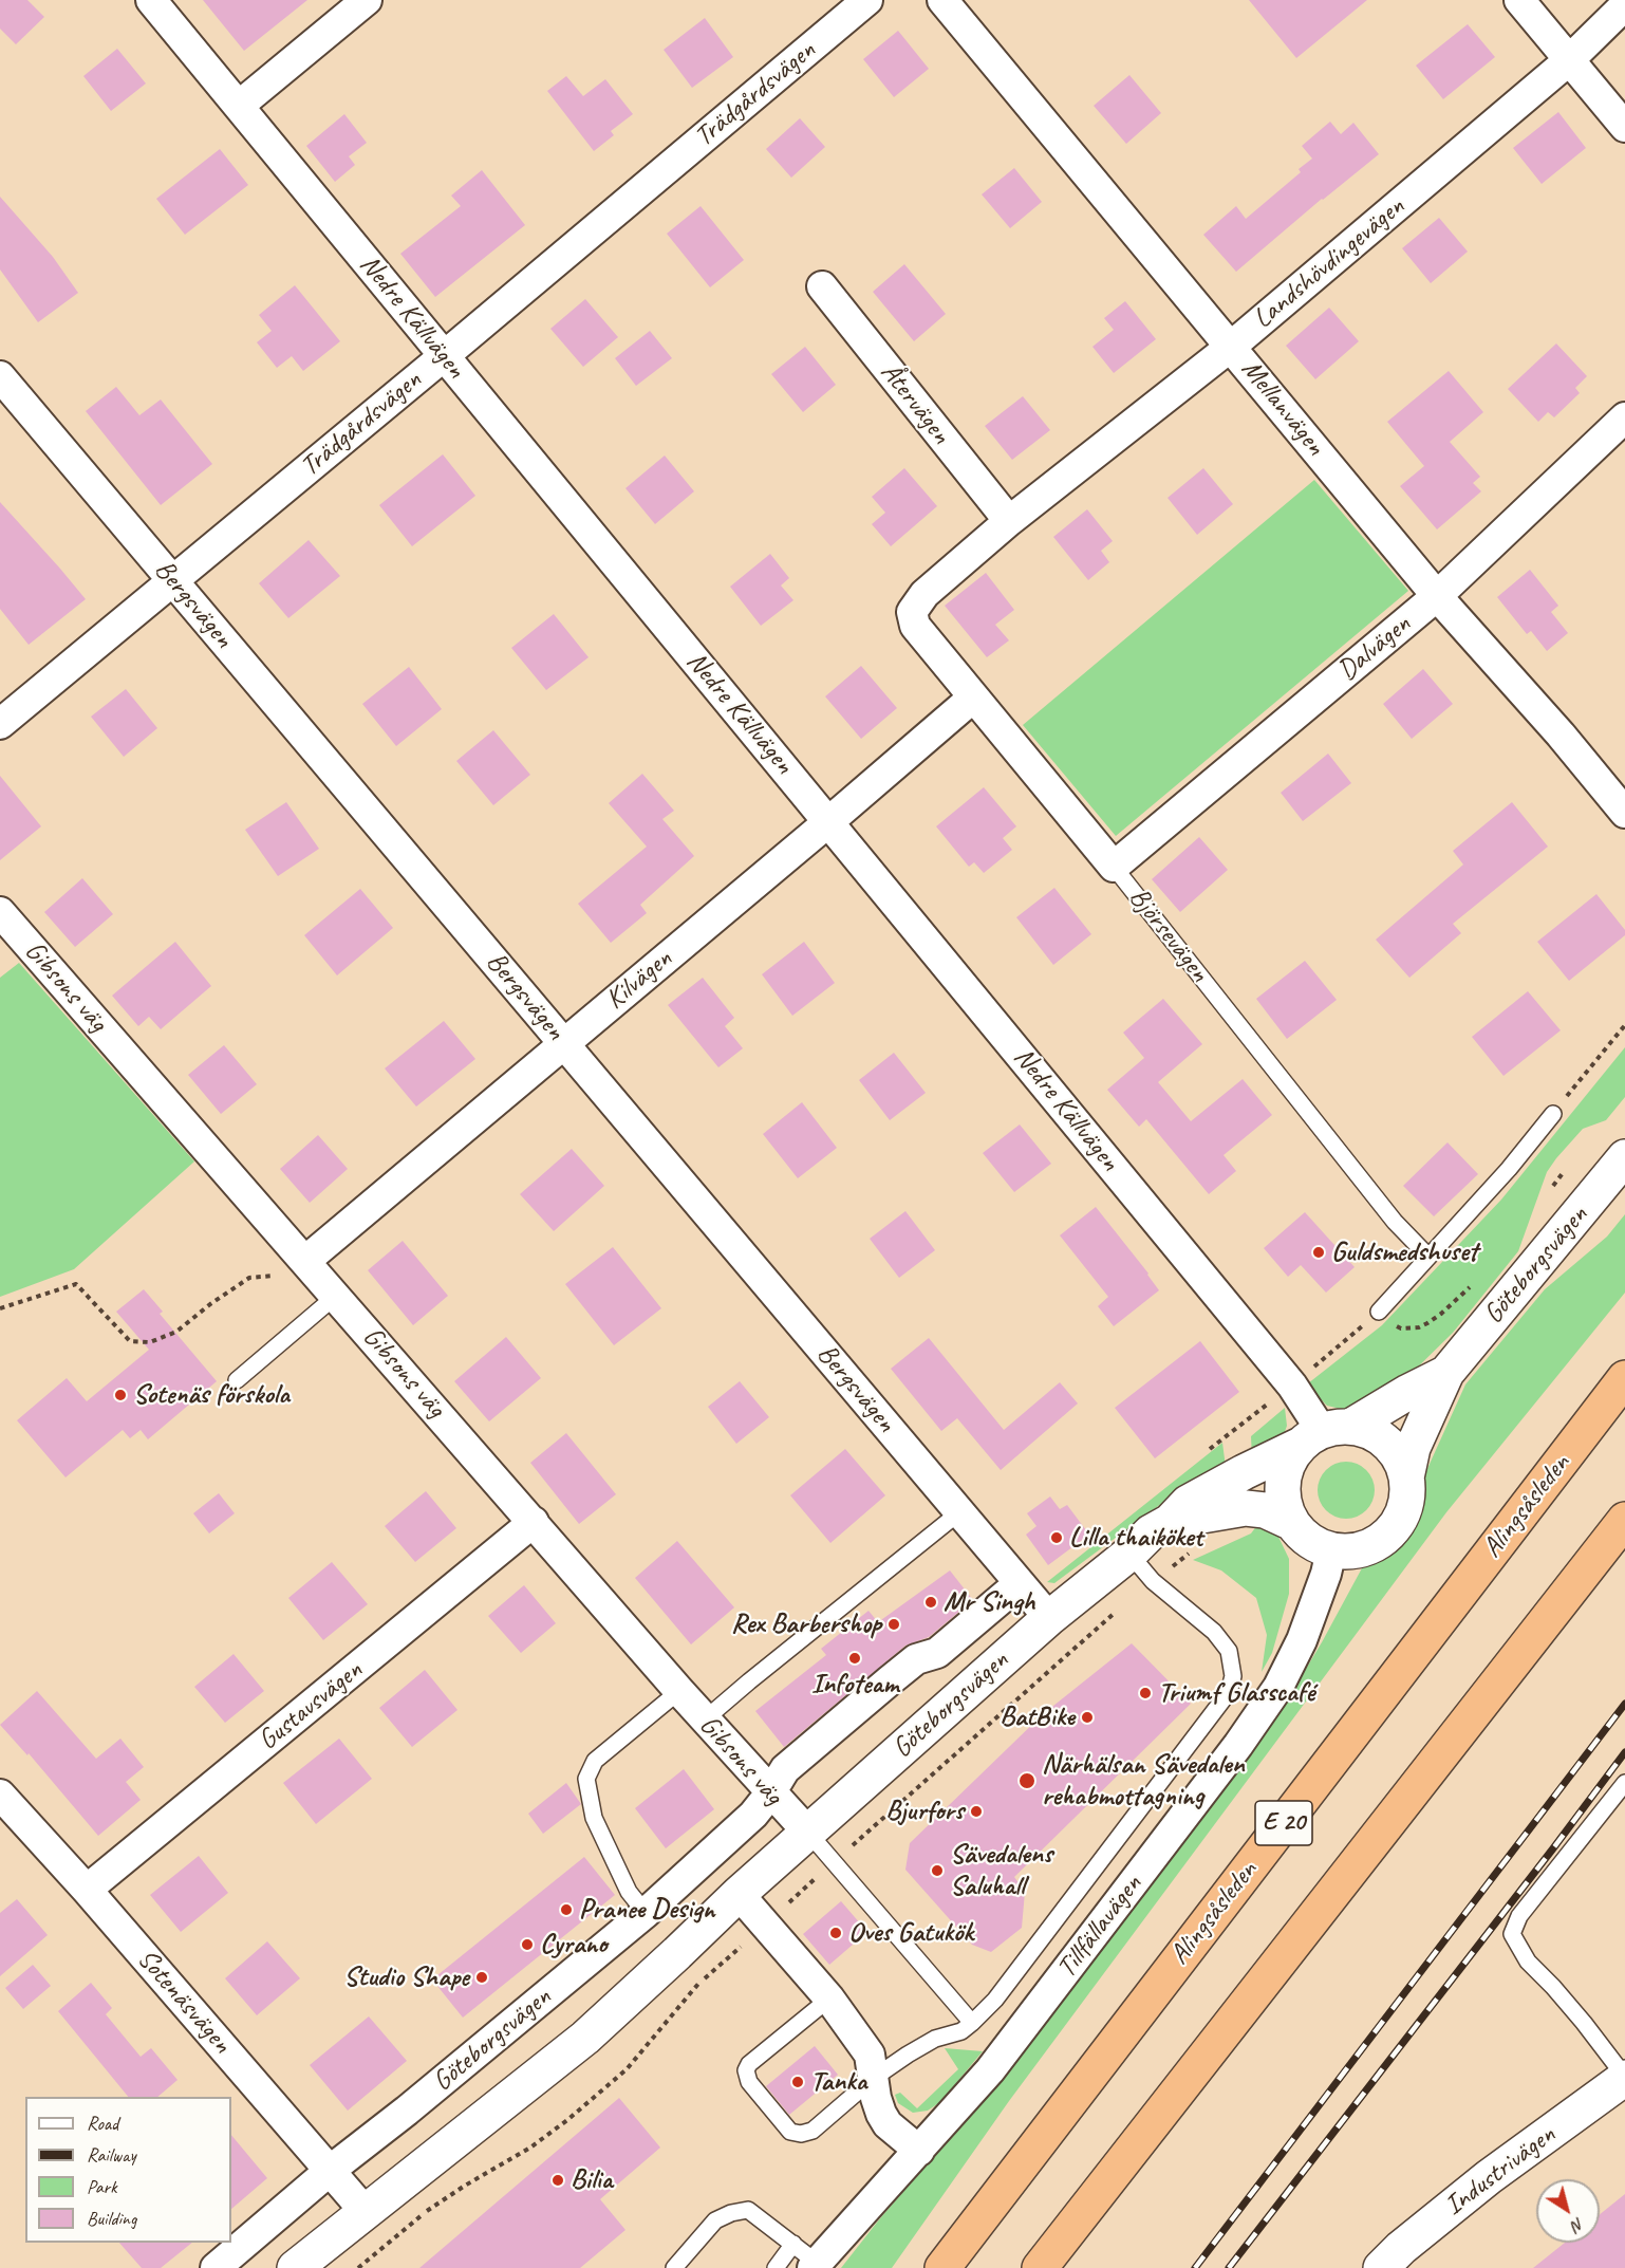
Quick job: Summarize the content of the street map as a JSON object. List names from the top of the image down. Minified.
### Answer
{"streets":{"highway":["Alingsåsleden","E 20"],"street":["Trädgårdsvägen","Landshövdingevägen","Nedre Källvägen","Återvägen","Mellanvägen","Bergsvägen","Dalvägen","Björsevägen","Kilvägen","Gibsons väg","Göteborgsvägen","Gustavsvägen","Tillfällavägen","Sotenäsvägen","Industrivägen"]},"crossings":[["Trädgårdsvägen","Nedre Källvägen"],["Trädgårdsvägen","Bergsvägen"],["Landshövdingevägen","Återvägen"],["Landshövdingevägen","Mellanvägen"],["Landshövdingevägen","Björsevägen"],["Nedre Källvägen","Kilvägen"],["Nedre Källvägen","Göteborgsvägen"],["Nedre Källvägen","Tillfällavägen"],["Mellanvägen","Dalvägen"],["Bergsvägen","Kilvägen"],["Bergsvägen","Göteborgsvägen"],["Dalvägen","Björsevägen"],["Björsevägen","Kilvägen"],["Kilvägen","Gibsons väg"],["Gibsons väg","Göteborgsvägen"],["Gibsons väg","Gustavsvägen"],["Göteborgsvägen","Tillfällavägen"],["Göteborgsvägen","Sotenäsvägen"],["Gustavsvägen","Sotenäsvägen"]],"places":["Guldsmedshuset","Sotenäs förskola","Lilla thaiköket","Mr Singh","Rex Barbershop","Infoteam","Triumf Glasscafé","BatBike","Närhälsan Sävedalen rehabmottagning","Bjurfors","Sävedalens Saluhall","Pranee Design","Oves Gatukök","Cyrano","Studio Shape","Tanka","Bilia"],"legend":["Road","Railway","Park","Building"],"north":"bottom right"}
